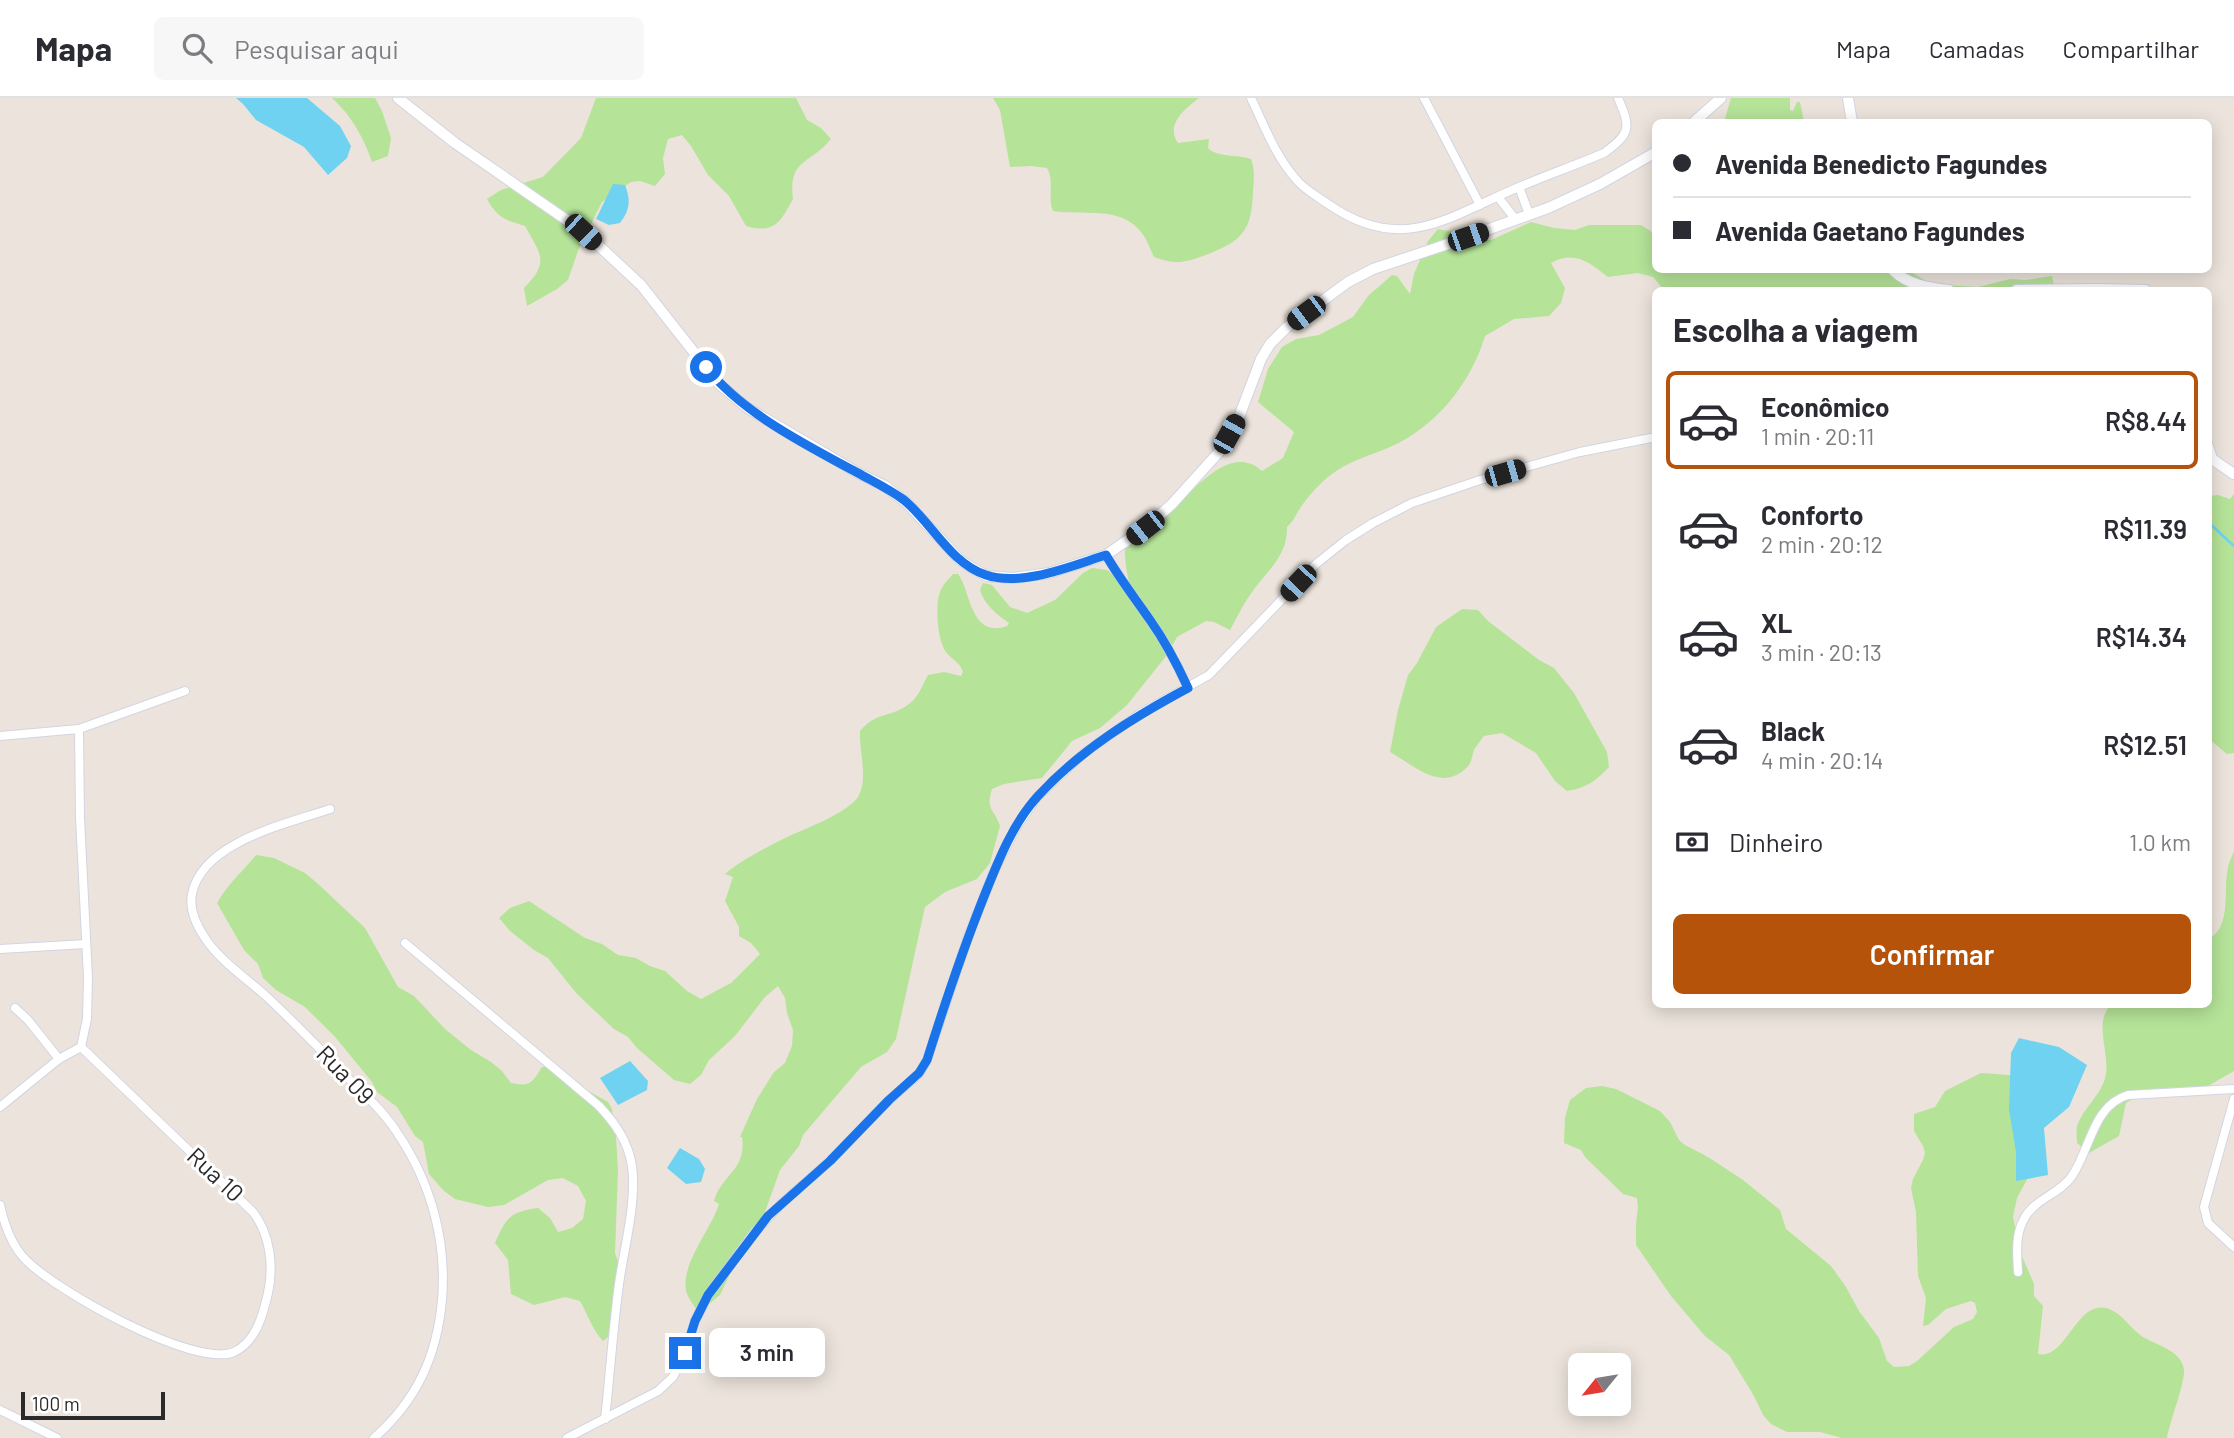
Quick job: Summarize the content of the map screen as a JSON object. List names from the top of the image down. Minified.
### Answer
{"streets":{"street":["Rua 09","Rua 10"]},"scale_bar":"100 m","north":"bottom left","page":{"header":"Mapa","search":"Pesquisar aqui","nav":["Mapa","Camadas","Compartilhar"],"banner":["Avenida Benedicto Fagundes","Avenida Gaetano Fagundes"],"heading":"Escolha a viagem","list":[{"name":"Econômico","note":"1 min · 20:11","value":"R$8.44"},{"name":"Conforto","note":"2 min · 20:12","value":"R$11.39"},{"name":"XL","note":"3 min · 20:13","value":"R$14.34"},{"name":"Black","note":"4 min · 20:14","value":"R$12.51"}],"pay":["Dinheiro","1.0 km"],"buttons":"Confirmar","bubble":"3 min","scale":"100 m"}}
